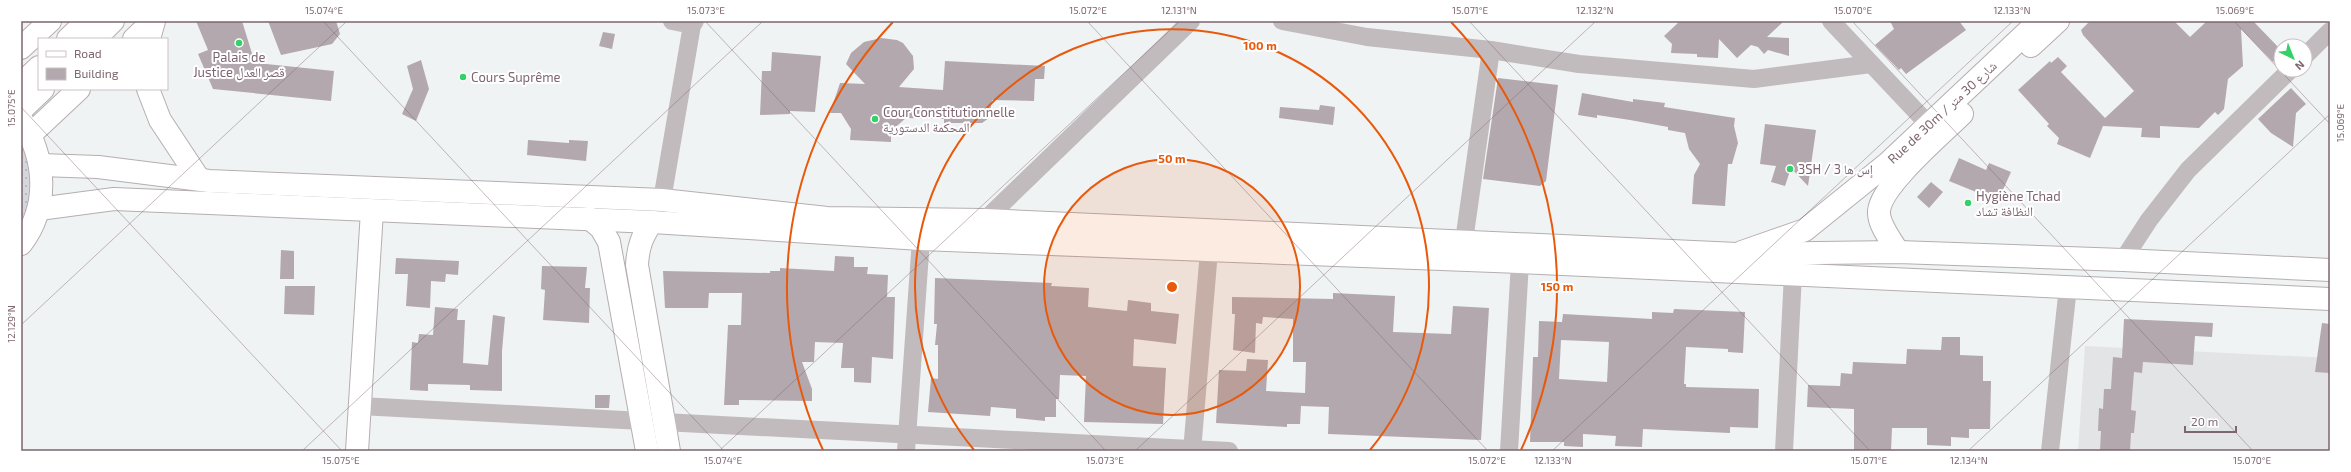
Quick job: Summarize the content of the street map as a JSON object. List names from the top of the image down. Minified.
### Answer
{"streets":{"main road":["Rue de 30m / شارع 30 متر"]},"places":["Palais de Justice قصر العدل","Cours Suprême","Cour Constitutionnelle المحكمة الدستورية","3SH / 3 إس ها","Hygiène Tchad النظافة تشاد"],"legend":["Road","Building"],"scale_bar":"20 m","north":"bottom right","coordinates":["15.074°E","15.073°E","15.072°E","12.131°N","15.071°E","12.132°N","15.070°E","12.133°N","15.069°E","15.075°E","12.129°N","12.134°N"],"rings":["100 m","50 m","150 m"]}
